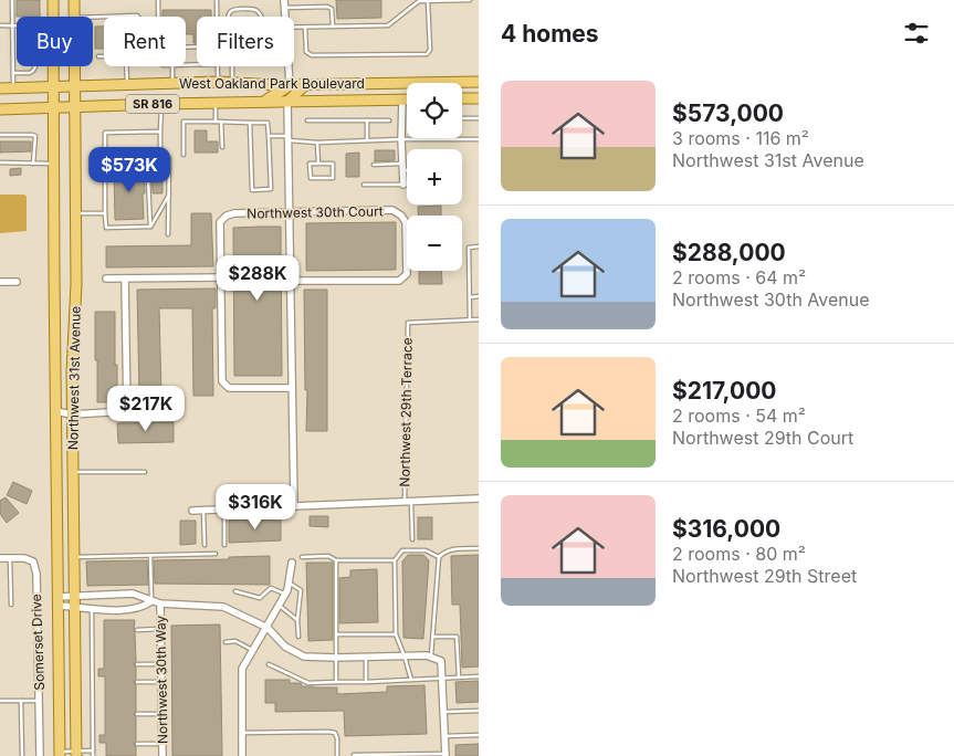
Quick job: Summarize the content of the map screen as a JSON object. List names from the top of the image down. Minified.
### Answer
{"streets":{"main road":["West Oakland Park Boulevard","SR 816","Northwest 31st Avenue"],"street":["Northwest 30th Court","Somerset Drive","Northwest 30th Way"],"lane":["Northwest 29th Terrace"]},"crossings":[["West Oakland Park Boulevard","Northwest 31st Avenue"]],"page":{"heading":"4 homes","chip":["Buy","Rent","Filters"],"list":[{"name":"$573,000","note":"3 rooms · 116 m² · Northwest 31st Avenue"},{"name":"$288,000","note":"2 rooms · 64 m² · Northwest 30th Avenue"},{"name":"$217,000","note":"2 rooms · 54 m² · Northwest 29th Court"},{"name":"$316,000","note":"2 rooms · 80 m² · Northwest 29th Street"}],"map_buttons":["+","−"],"price":["$573K","$288K","$217K","$316K"]}}
